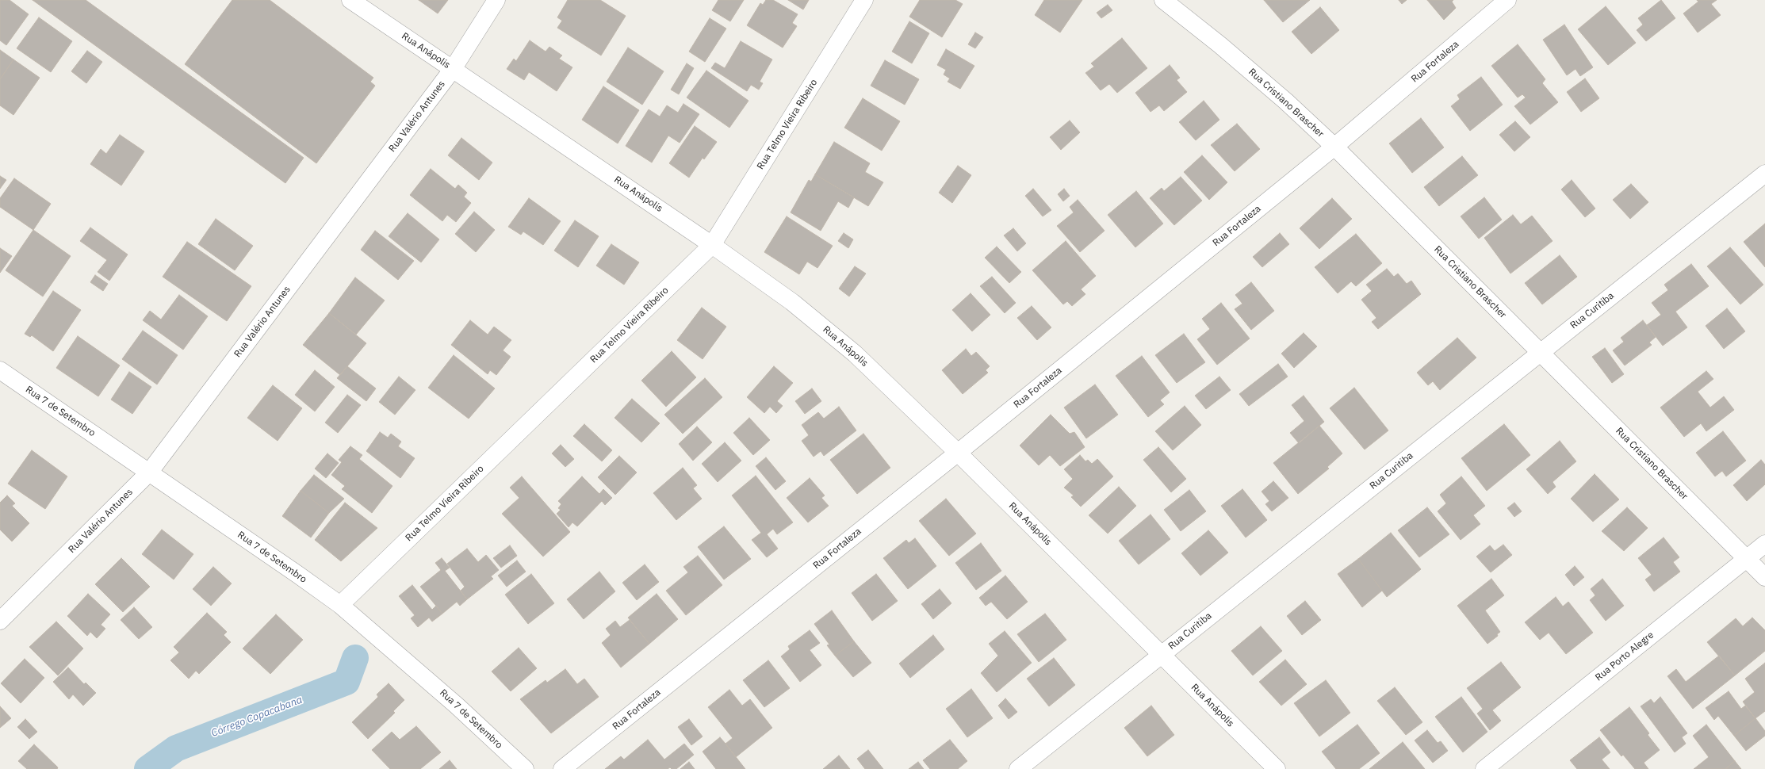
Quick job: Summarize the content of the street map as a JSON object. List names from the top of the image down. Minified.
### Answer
{"streets":{"street":["Rua Anápolis","Rua Fortaleza","Rua Cristiano Brascher","Rua Valério Antunes","Rua Telmo Vieira Ribeiro","Rua Curitiba","Rua 7 de Setembro","Rua Porto Alegre"]},"crossings":[["Rua Anápolis","Rua Fortaleza"],["Rua Anápolis","Rua Valério Antunes"],["Rua Anápolis","Rua Telmo Vieira Ribeiro"],["Rua Anápolis","Rua Curitiba"],["Rua Fortaleza","Rua Cristiano Brascher"],["Rua Cristiano Brascher","Rua Curitiba"],["Rua Cristiano Brascher","Rua Porto Alegre"],["Rua Valério Antunes","Rua 7 de Setembro"],["Rua Telmo Vieira Ribeiro","Rua 7 de Setembro"]],"water":["Córrego Copacabana"]}
